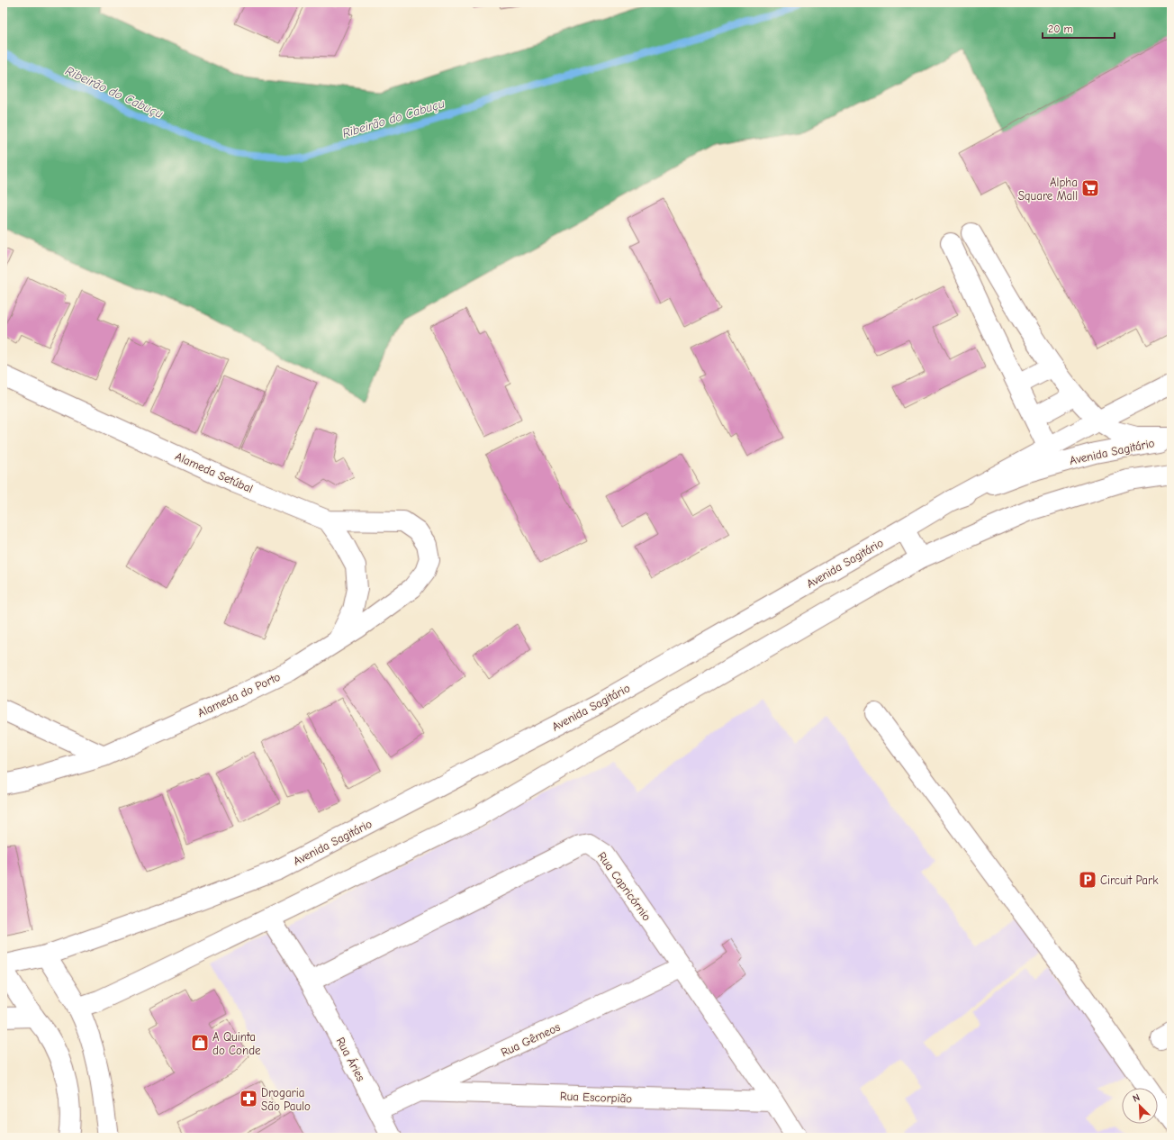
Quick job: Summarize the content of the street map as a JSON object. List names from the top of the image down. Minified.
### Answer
{"streets":{"street":["Avenida Sagitário","Alameda Setúbal","Alameda do Porto","Rua Capricórnio","Rua Gêmeos","Rua Áries","Rua Escorpião"]},"crossings":[["Alameda Setúbal","Alameda do Porto"],["Rua Capricórnio","Rua Gêmeos"],["Rua Capricórnio","Rua Áries"],["Rua Capricórnio","Rua Escorpião"],["Rua Gêmeos","Rua Áries"],["Rua Gêmeos","Rua Escorpião"]],"water":["Ribeirão do Cabuçu"],"places":{"supermarket":["Alpha Square Mall"],"parking":["Circuit Park"],"shop":["A Quinta do Conde"],"pharmacy":["Drogaria São Paulo"]},"scale_bar":"20 m","north":"top left"}
